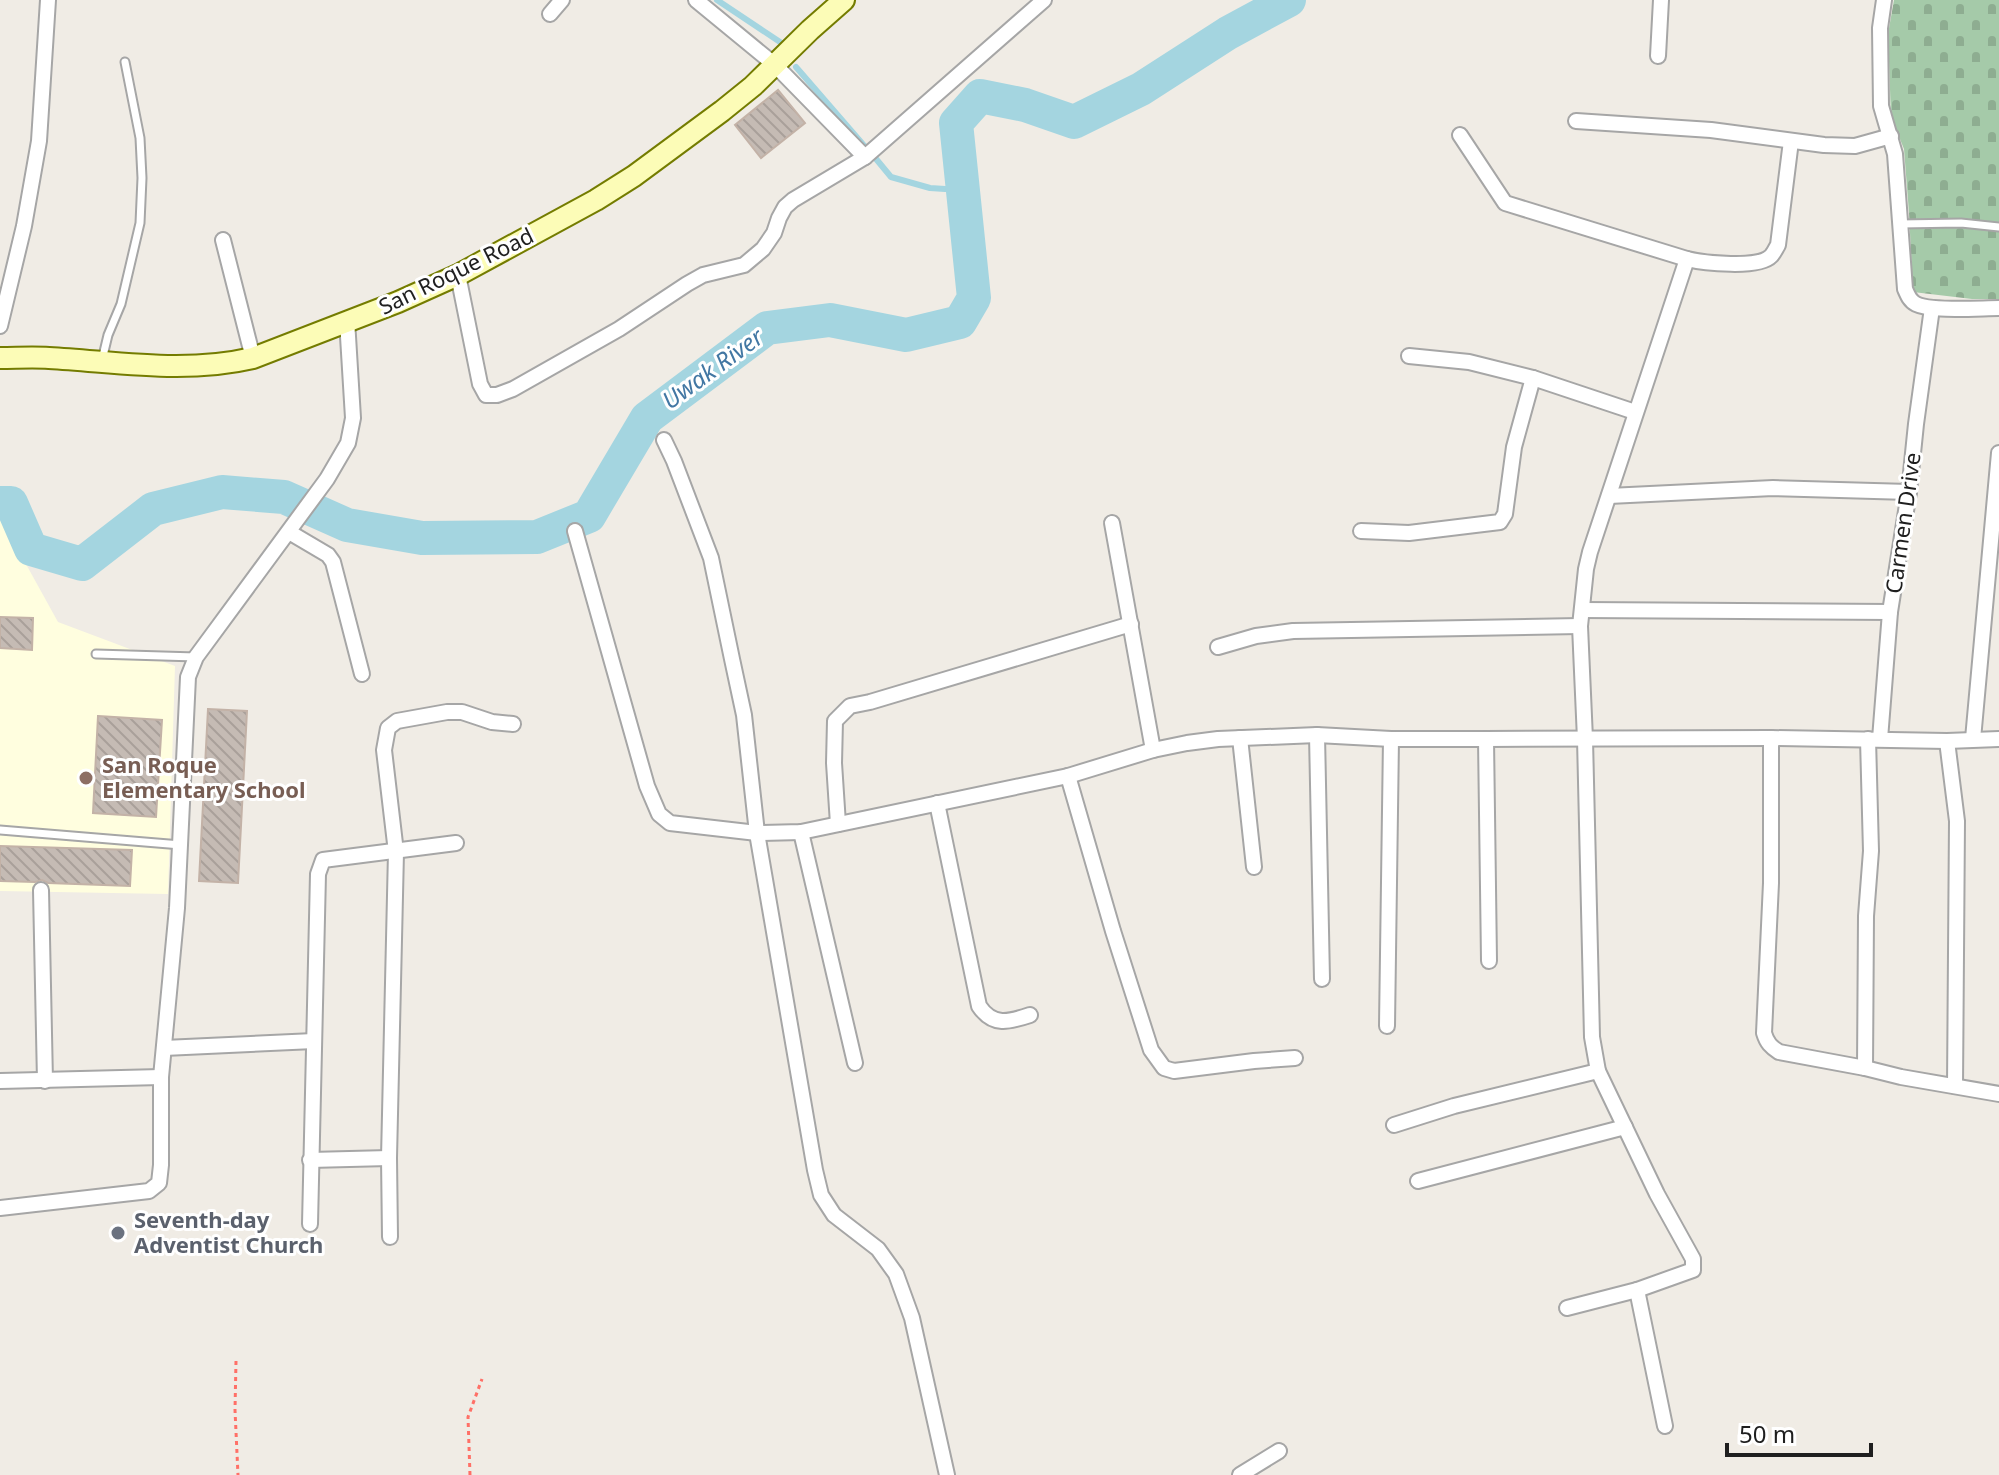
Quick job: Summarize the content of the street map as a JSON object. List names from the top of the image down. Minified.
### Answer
{"streets":{"street":["San Roque Road","Carmen Drive"]},"water":["Uwak River"],"places":["San Roque Elementary School","Seventh-day Adventist Church"],"scale_bar":"50 m"}
